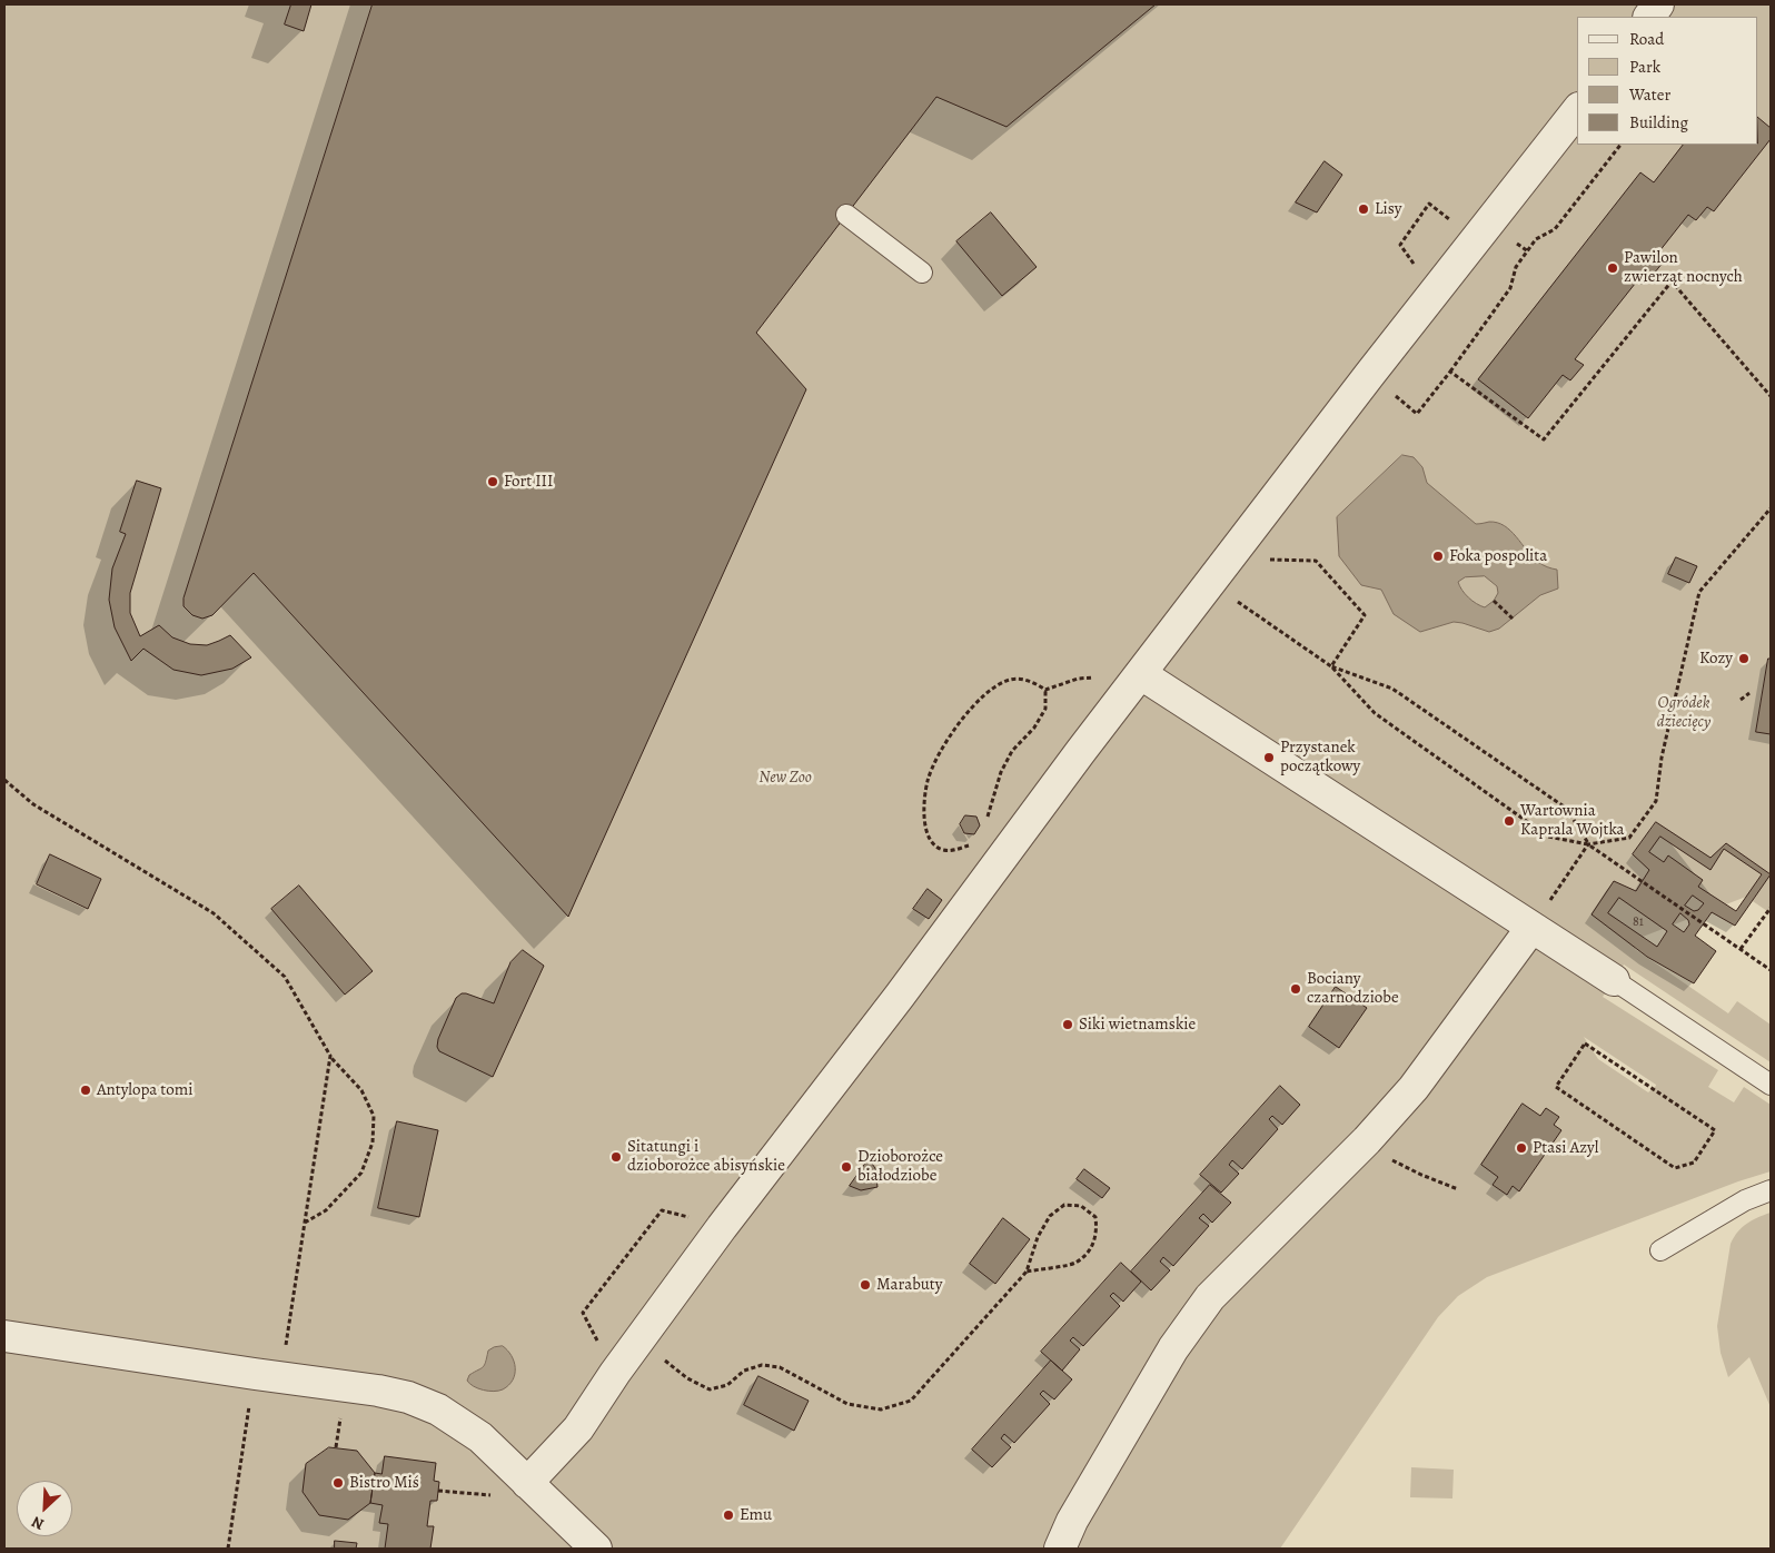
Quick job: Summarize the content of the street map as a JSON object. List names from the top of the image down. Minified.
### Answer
{"parks":["Ogródek dziecięcy","New Zoo"],"places":["Lisy","Pawilon zwierząt nocnych","Fort III","Foka pospolita","Kozy","Przystanek początkowy","Wartownia Kaprala Wojtka","Bociany czarnodziobe","Siki wietnamskie","Antylopa tomi","Ptasi Azyl","Sitatungi i dzioborożce abisyńskie","Dzioborożce białodziobe","Marabuty","Bistro Miś","Emu"],"house_numbers":["81"],"legend":["Road","Park","Water","Building"],"north":"bottom left"}
